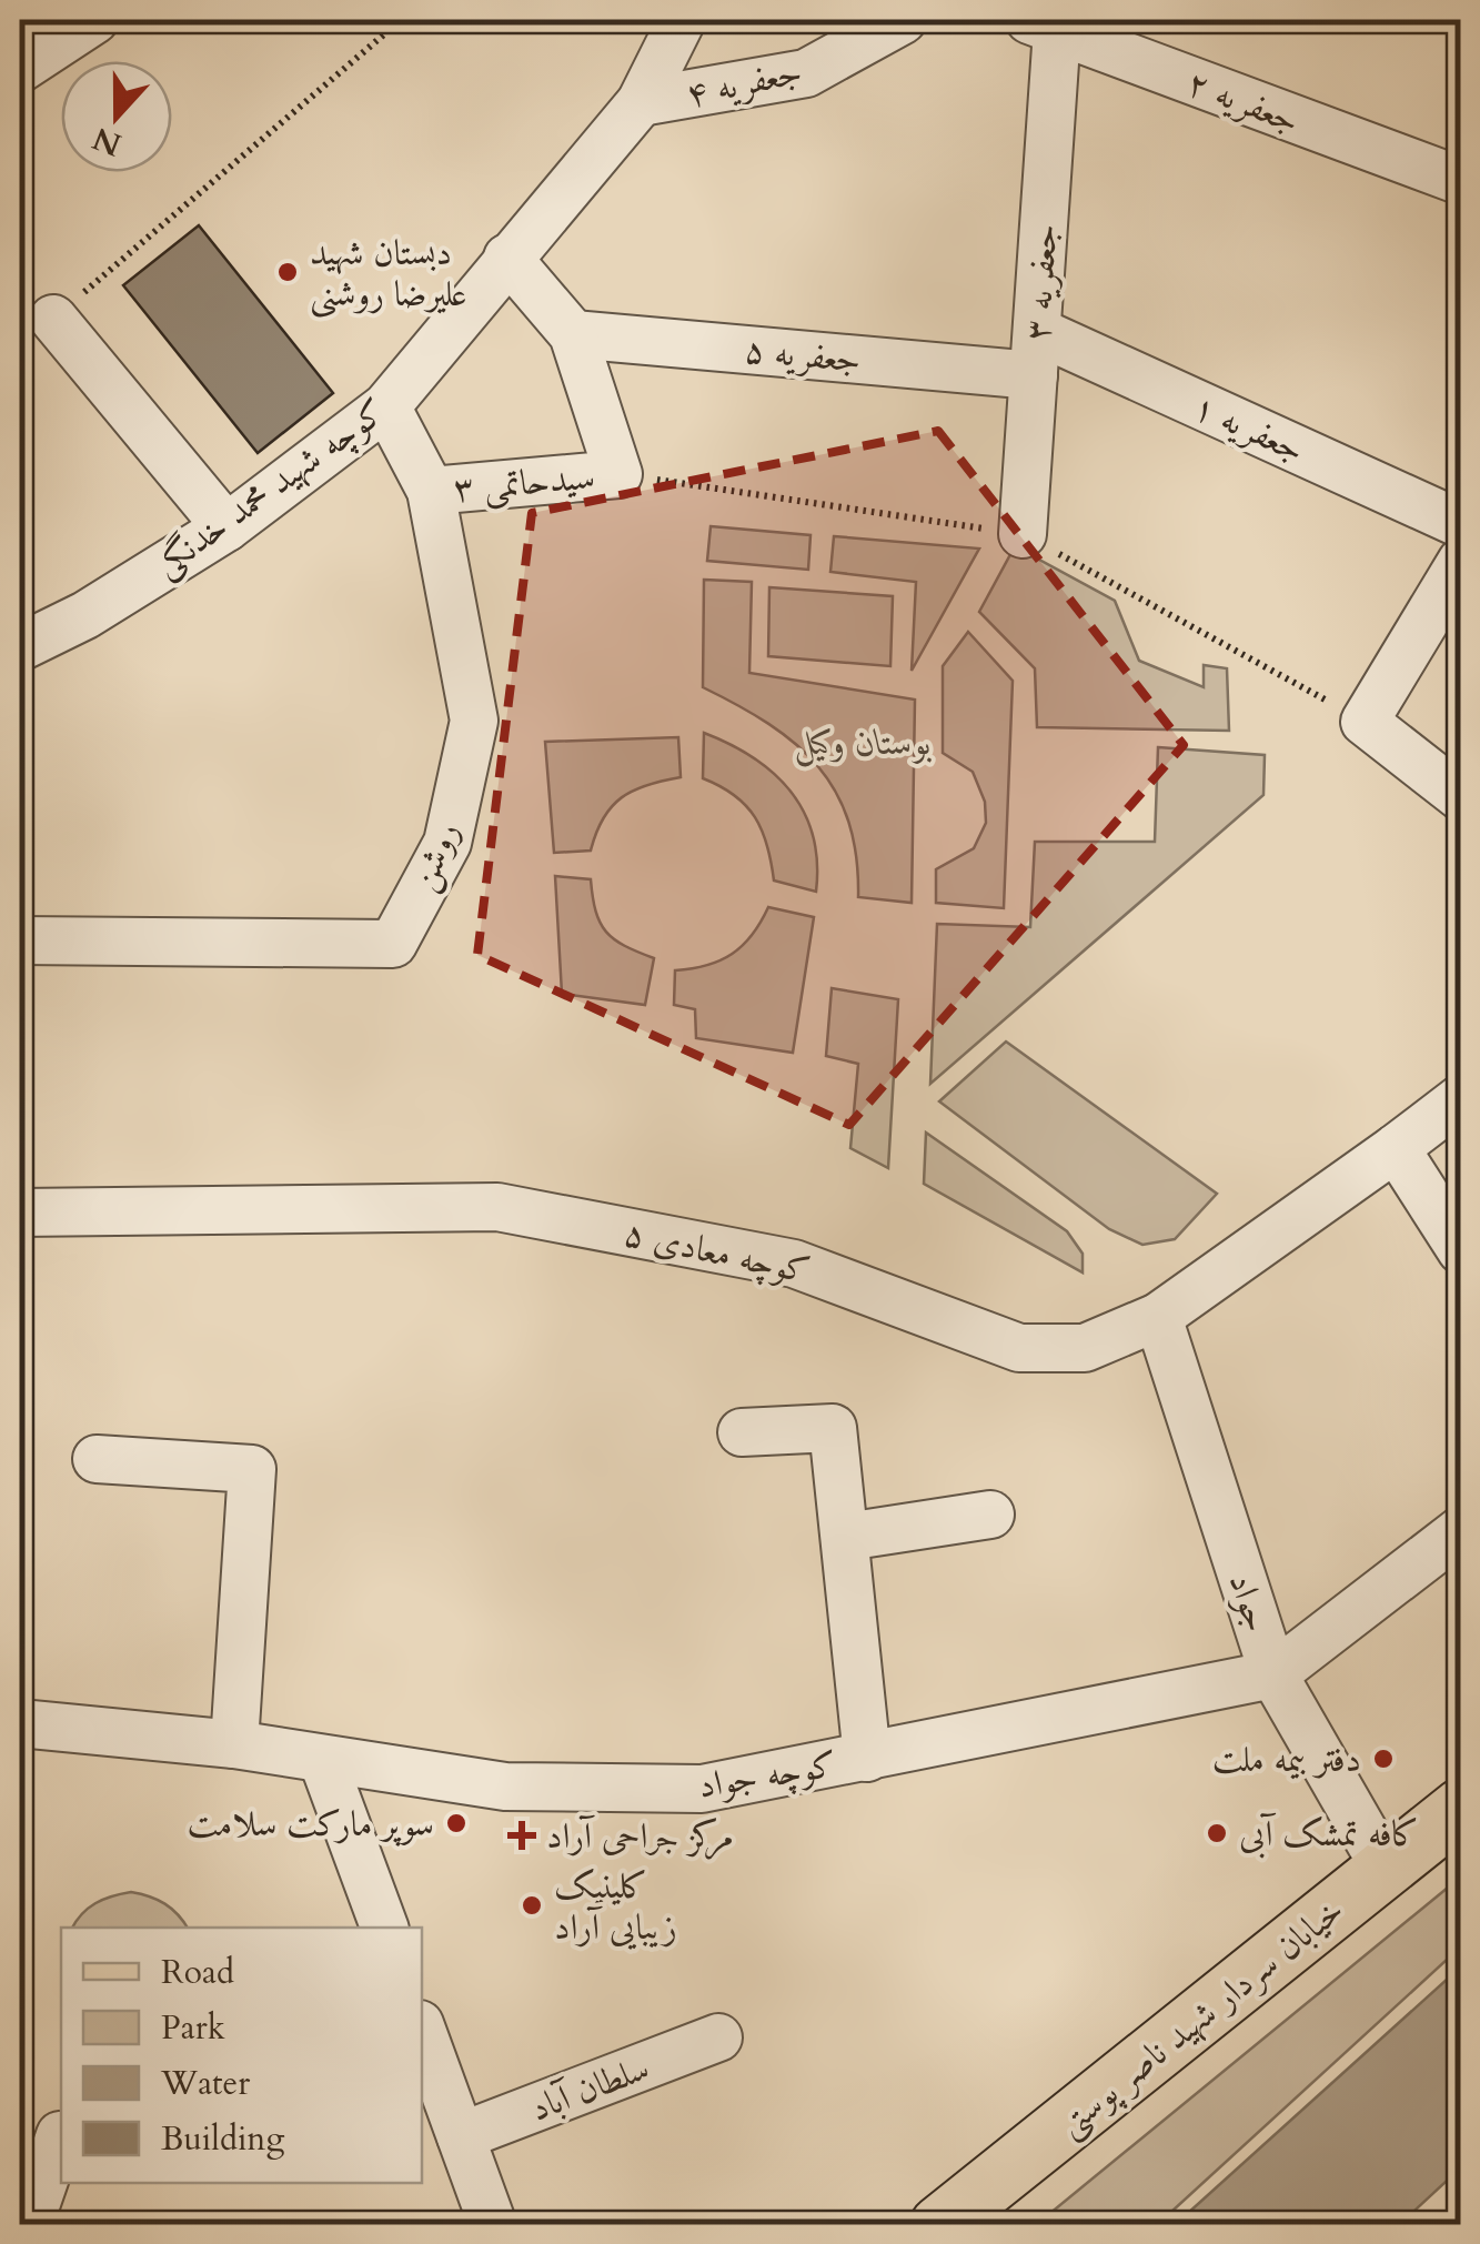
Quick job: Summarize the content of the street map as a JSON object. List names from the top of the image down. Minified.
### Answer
{"streets":{"main road":["خیابان سردار شهید ناصر پوستی"],"street":["جعفریه ۴","جعفریه ۲","جعفریه ۳","جعفریه ۵","جعفریه ۱","سیدحاتمی ۳","کوچه شهید محمد خدنگی","روشن","کوچه معادی ۵","جواد","کوچه جواد","سلطان آباد"]},"crossings":[["جعفریه ۴","کوچه شهید محمد خدنگی"],["جعفریه ۲","جعفریه ۳"],["جعفریه ۳","جعفریه ۵"],["جعفریه ۳","جعفریه ۱"],["جعفریه ۵","جعفریه ۱"],["جعفریه ۵","سیدحاتمی ۳"],["سیدحاتمی ۳","روشن"],["کوچه شهید محمد خدنگی","روشن"],["کوچه معادی ۵","جواد"],["جواد","کوچه جواد"],["جواد","خیابان سردار شهید ناصر پوستی"]],"parks":["بوستان وکیل"],"places":{"other":["دبستان شهید علیرضا روشنی","دفتر بیمه ملت","سوپر مارکت سلامت","کافه تمشک آبی","کلینیک زیبایی آراد"],"health":["مرکز جراحی آراد"]},"legend":["Road","Park","Water","Building"],"north":"bottom"}
